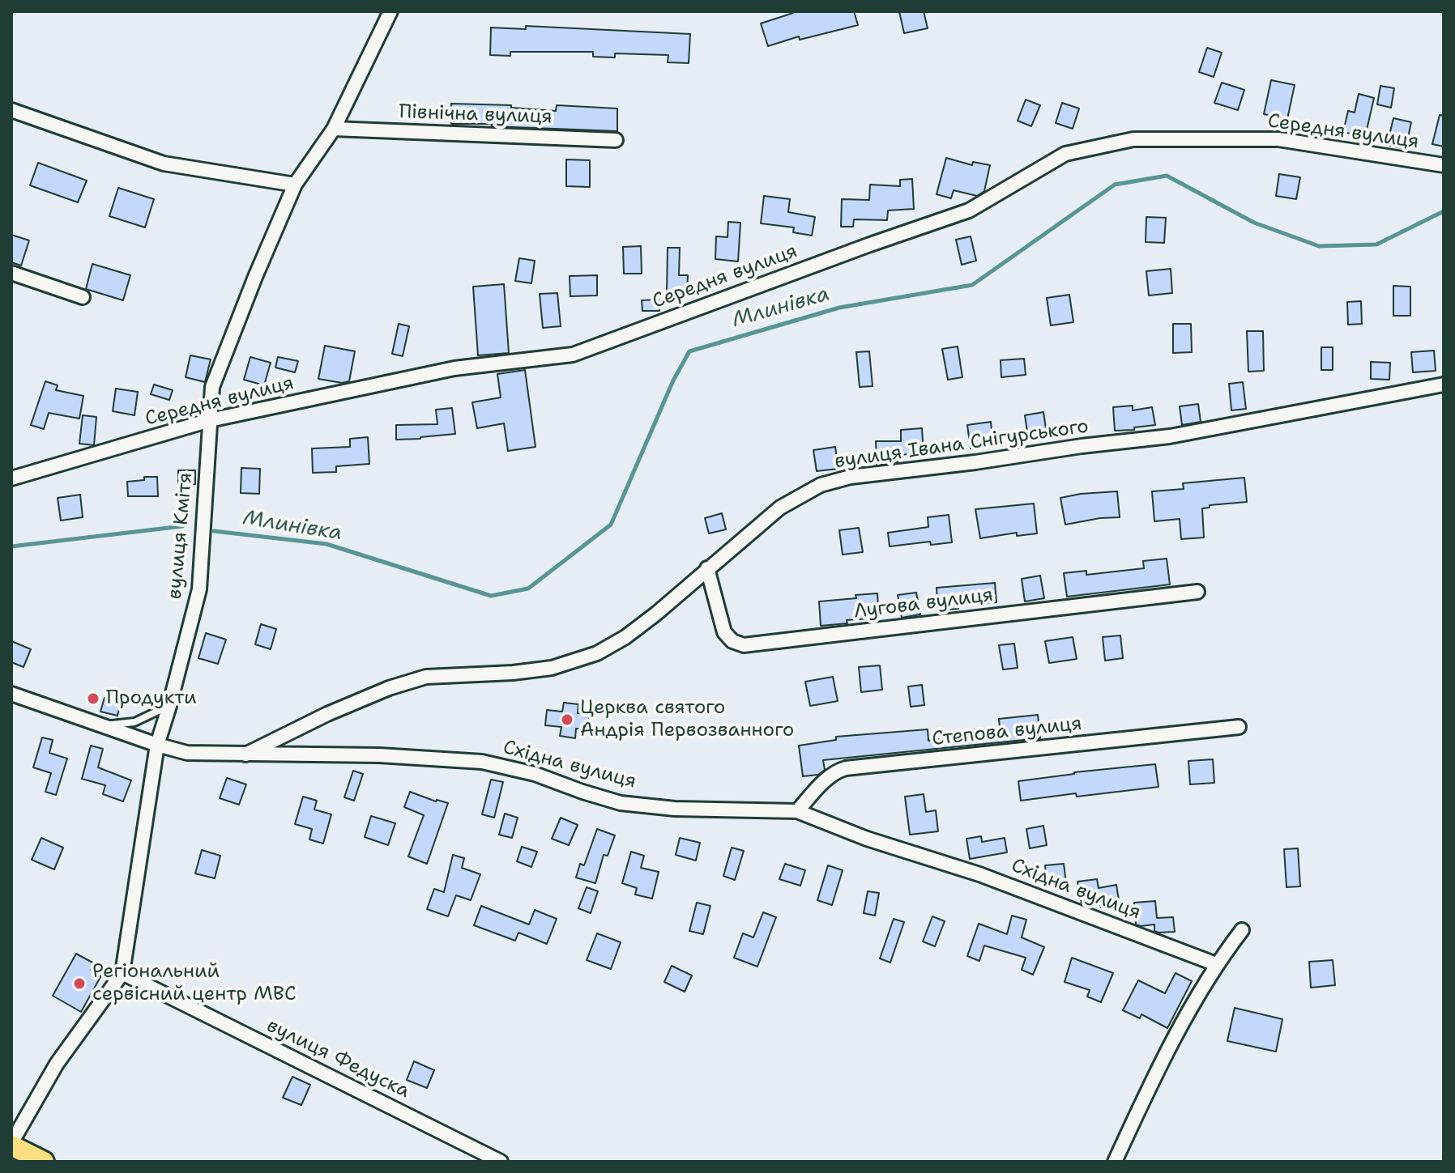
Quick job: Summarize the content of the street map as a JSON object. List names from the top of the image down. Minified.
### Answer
{"streets":{"street":["Північна вулиця","Середня вулиця","вулиця Івана Снігурського","вулиця Кмітя","Лугова вулиця","Степова вулиця","Східна вулиця","вулиця Федуска"]},"crossings":[["Північна вулиця","вулиця Кмітя"],["Середня вулиця","вулиця Кмітя"],["вулиця Івана Снігурського","Лугова вулиця"],["вулиця Івана Снігурського","Східна вулиця"],["вулиця Кмітя","Східна вулиця"],["вулиця Кмітя","вулиця Федуска"],["Степова вулиця","Східна вулиця"]],"water":["Млинівка"],"places":["Продукти","Церква святого Андрія Первозванного","Регіональний сервісний центр МВС"]}
